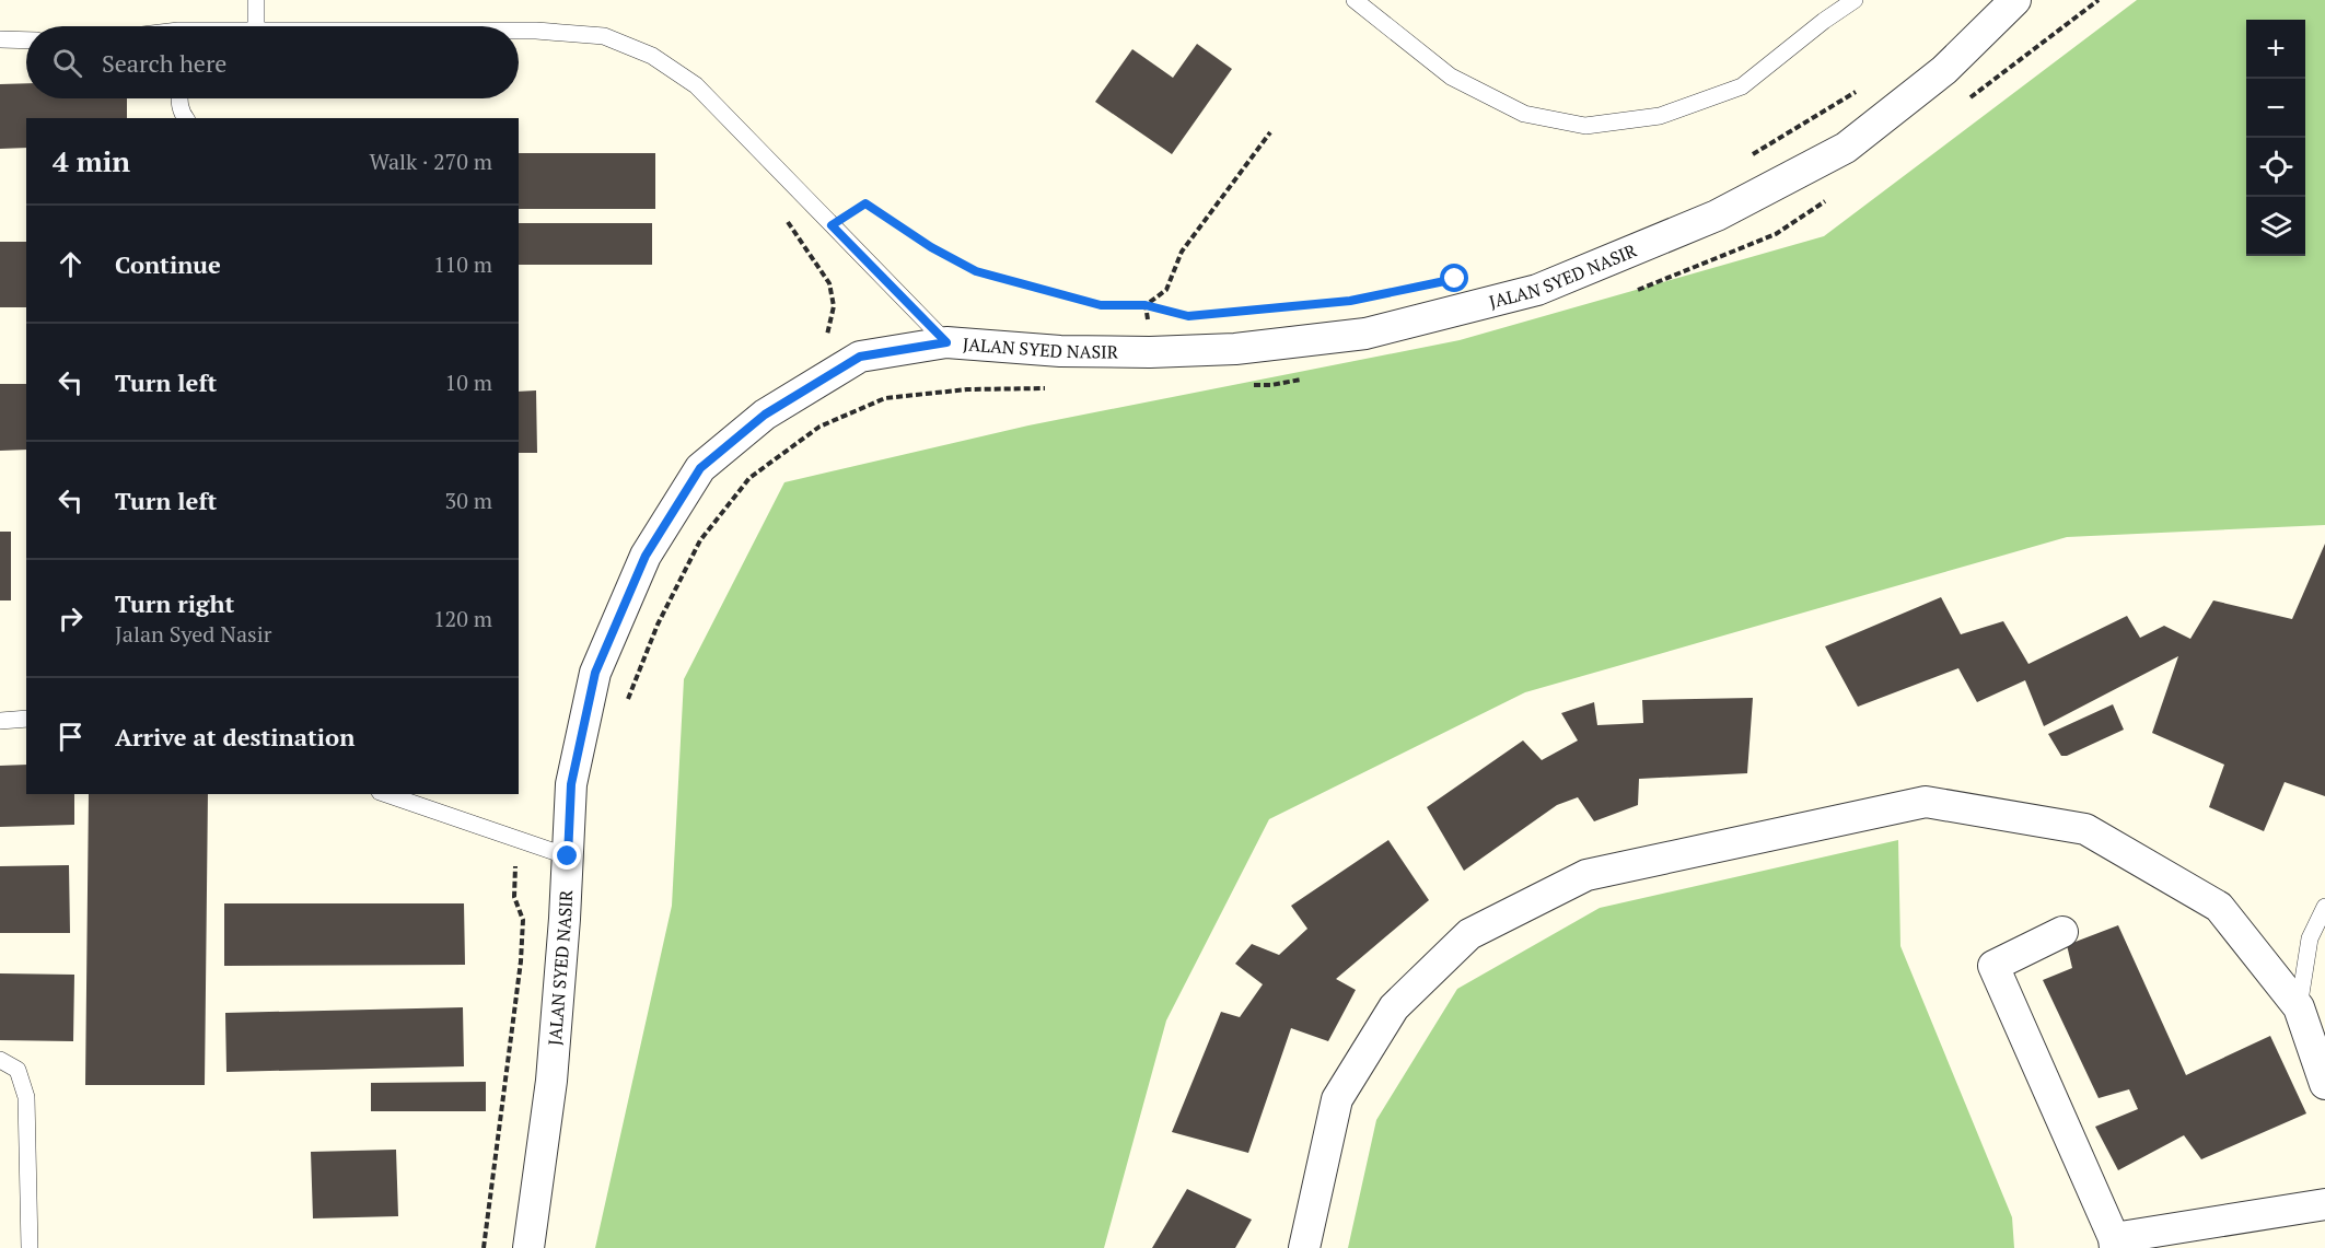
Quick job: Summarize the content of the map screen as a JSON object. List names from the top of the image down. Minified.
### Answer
{"streets":{"street":["JALAN SYED NASIR"]},"page":{"map_buttons":["+","−"],"search":"Search here","heading":["4 min","Walk · 270 m"],"list":[["Continue","110 m"],["Turn left","10 m"],["Turn left","30 m"],["Turn right","Jalan Syed Nasir","120 m"],"Arrive at destination"]}}
